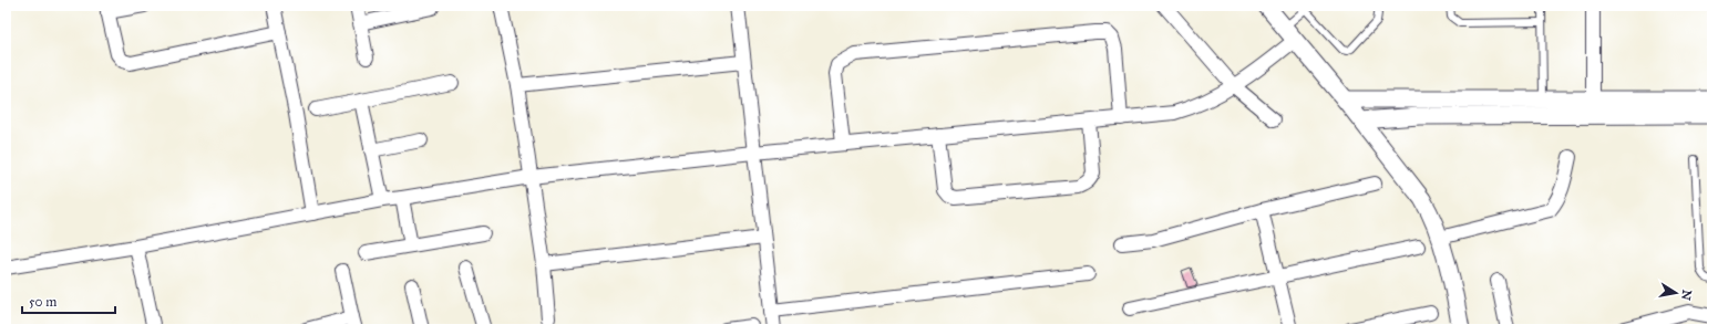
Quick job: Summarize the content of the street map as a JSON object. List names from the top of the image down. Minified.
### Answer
{"scale_bar":"50 m","north":"right"}
